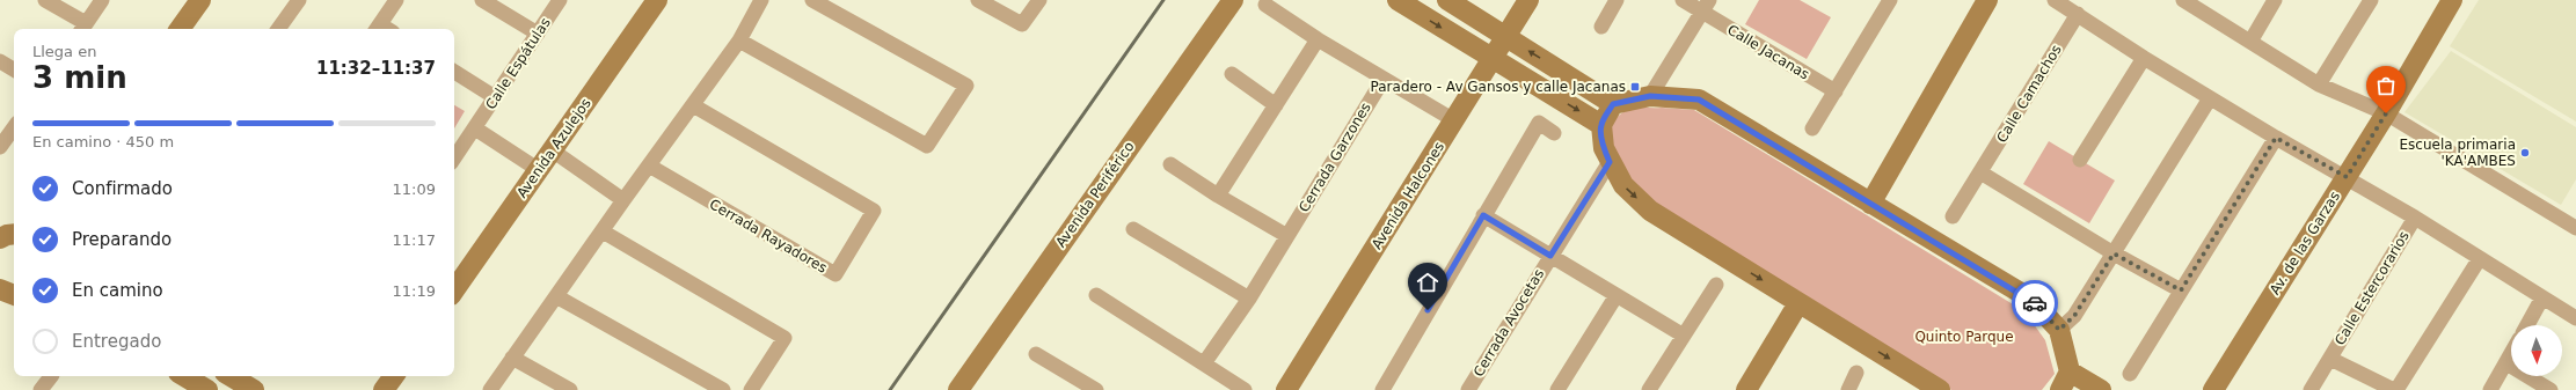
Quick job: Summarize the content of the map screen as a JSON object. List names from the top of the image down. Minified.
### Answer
{"streets":{"street":["Calle Jacanas","Calle Espátulas","Calle Camachos","Avenida Azulejos","Cerrada Garzones","Avenida Periférico","Avenida Halcones","Cerrada Rayadores","Av. de las Garzas","Calle Estercorarios","Cerrada Avocetas"]},"crossings":[["Calle Camachos","Calle Estercorarios"],["Av. de las Garzas","Calle Estercorarios"]],"parks":["Quinto Parque"],"places":{"transit":["Paradero - Av Gansos y calle Jacanas"],"other":["Escuela primaria 'KA'AMBES"]},"north":"bottom","page":{"heading":["3 min","Llega en","11:32–11:37"],"bar":"En camino · 450 m","list":[["Confirmado","11:09"],["Preparando","11:17"],["En camino","11:19"],"Entregado"]}}
